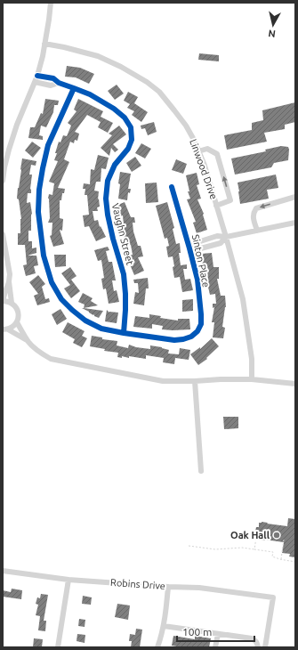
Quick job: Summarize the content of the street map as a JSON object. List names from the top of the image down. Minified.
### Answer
{"streets":{"street":["Linwood Drive","Vaughn Street","Sinton Place","Robins Drive"]},"crossings":[["Vaughn Street","Sinton Place"]],"places":["Oak Hall"],"scale_bar":"100 m","north":"bottom"}
